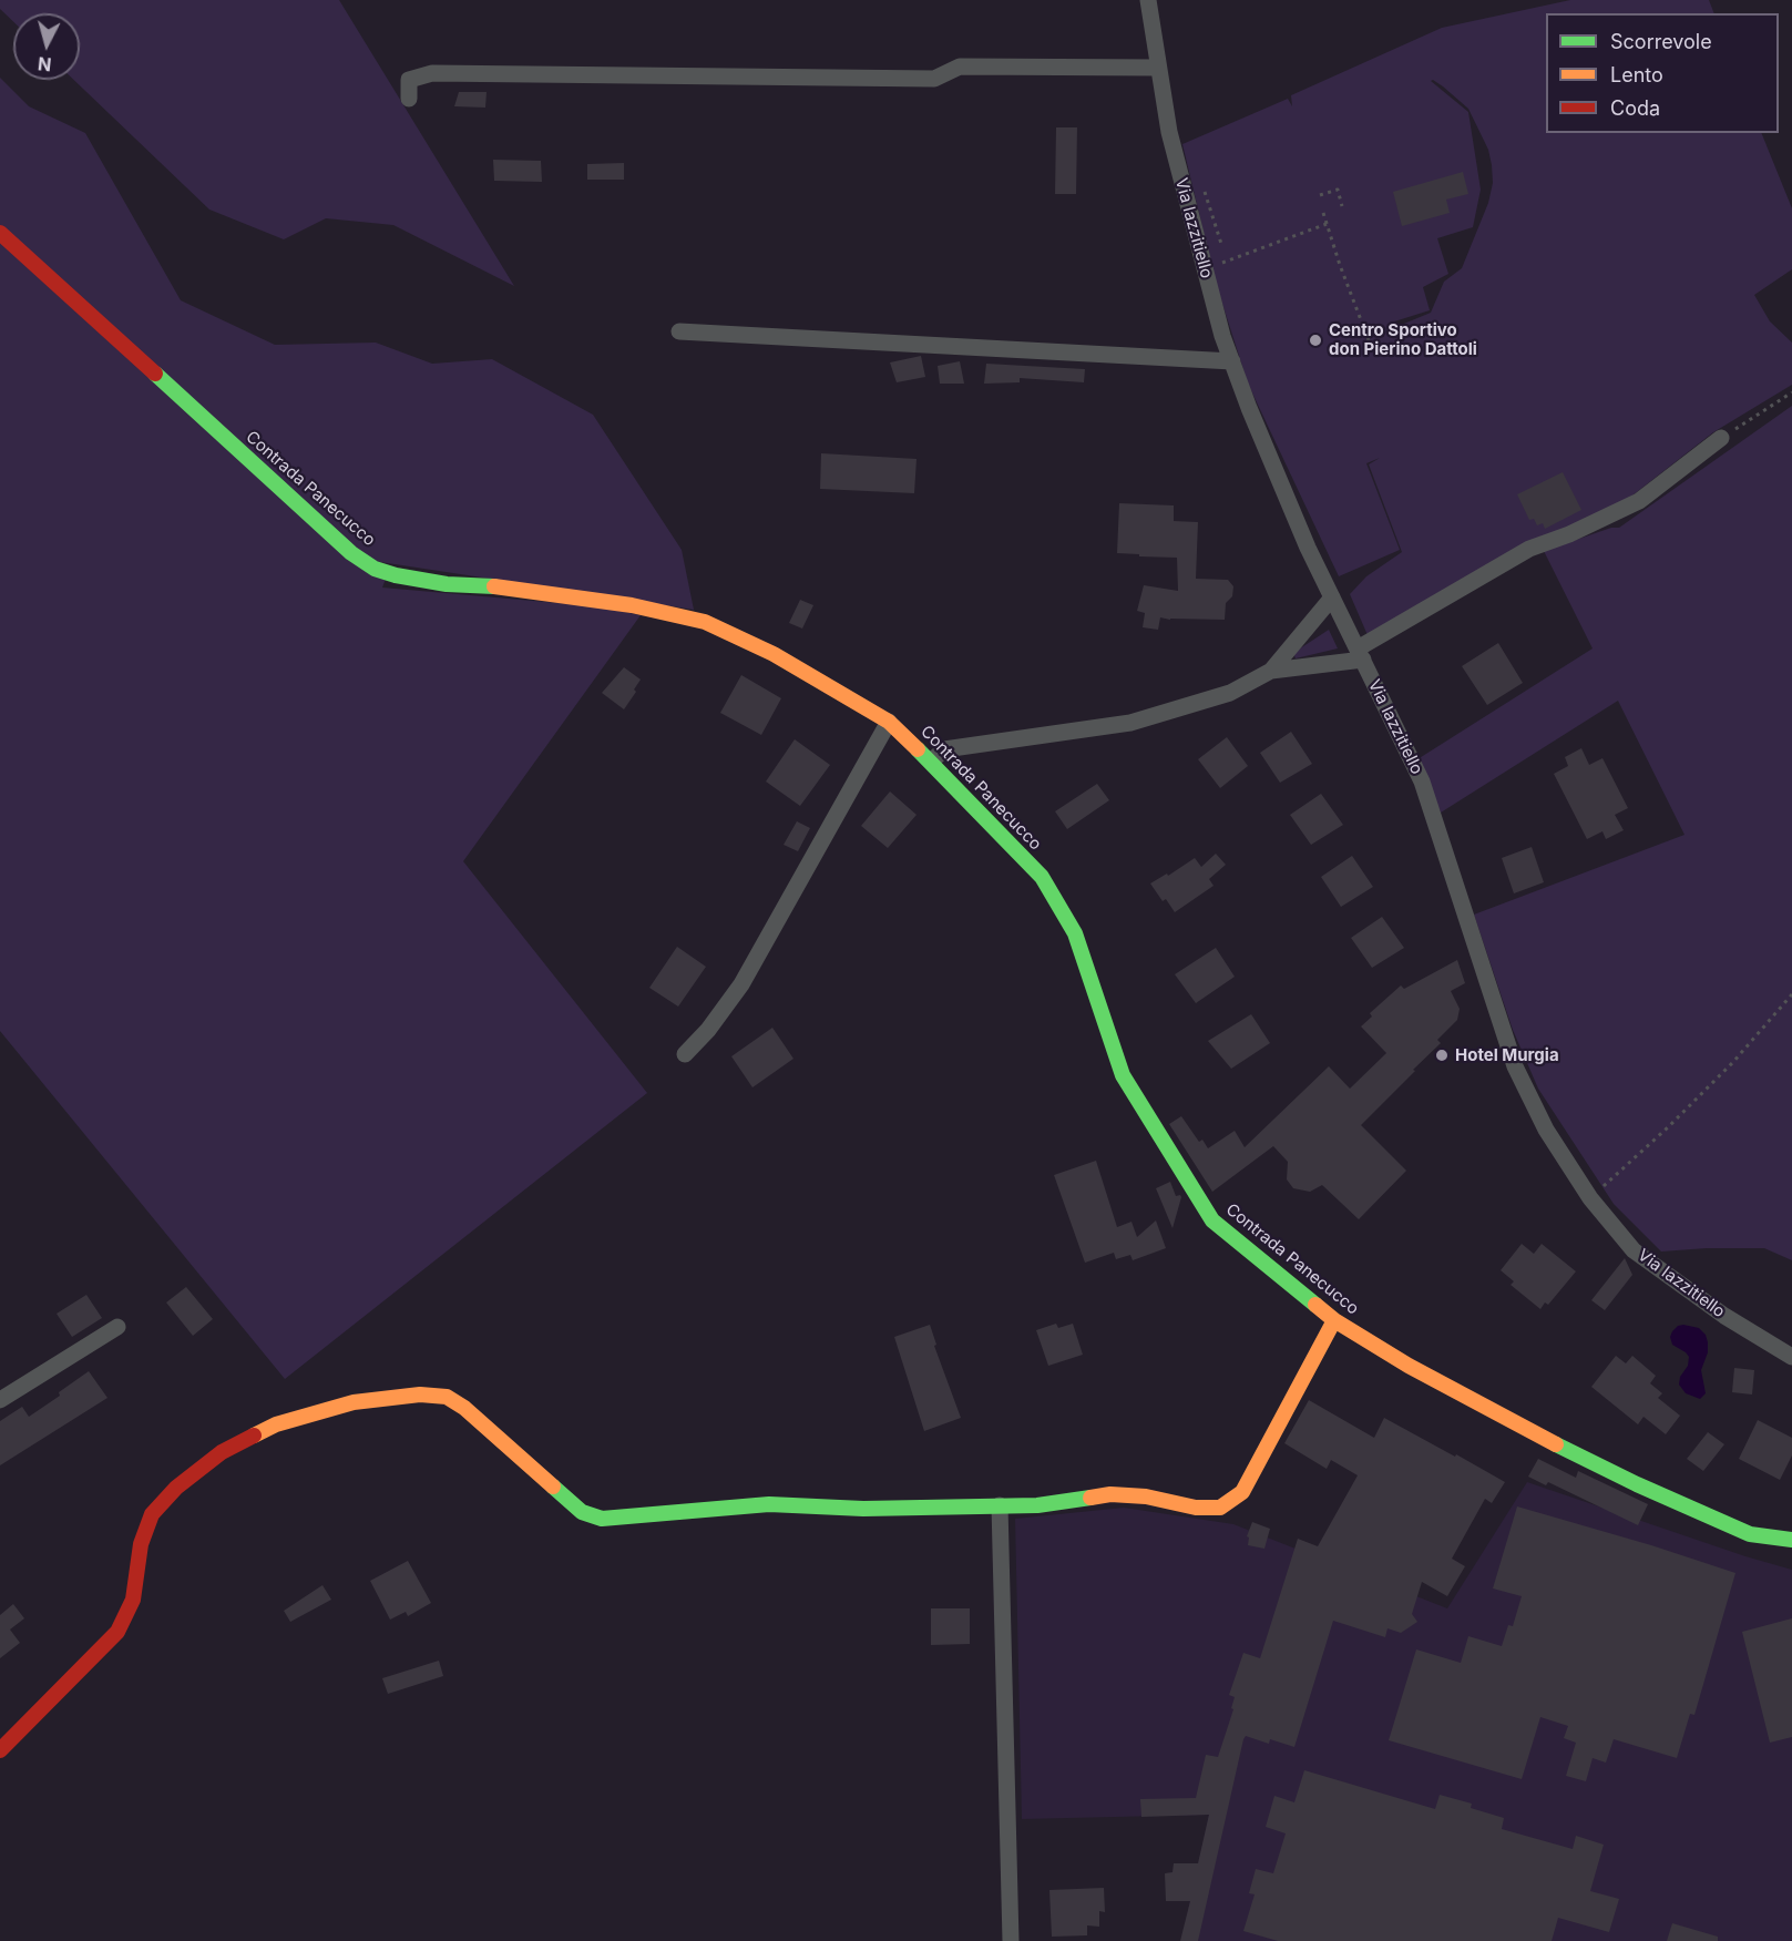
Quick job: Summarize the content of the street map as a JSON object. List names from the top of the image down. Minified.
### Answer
{"streets":{"street":["Via Iazzitiello","Contrada Panecucco"]},"places":["Centro Sportivo don Pierino Dattoli","Hotel Murgia"],"legend":["Scorrevole","Lento","Coda"],"north":"bottom"}
